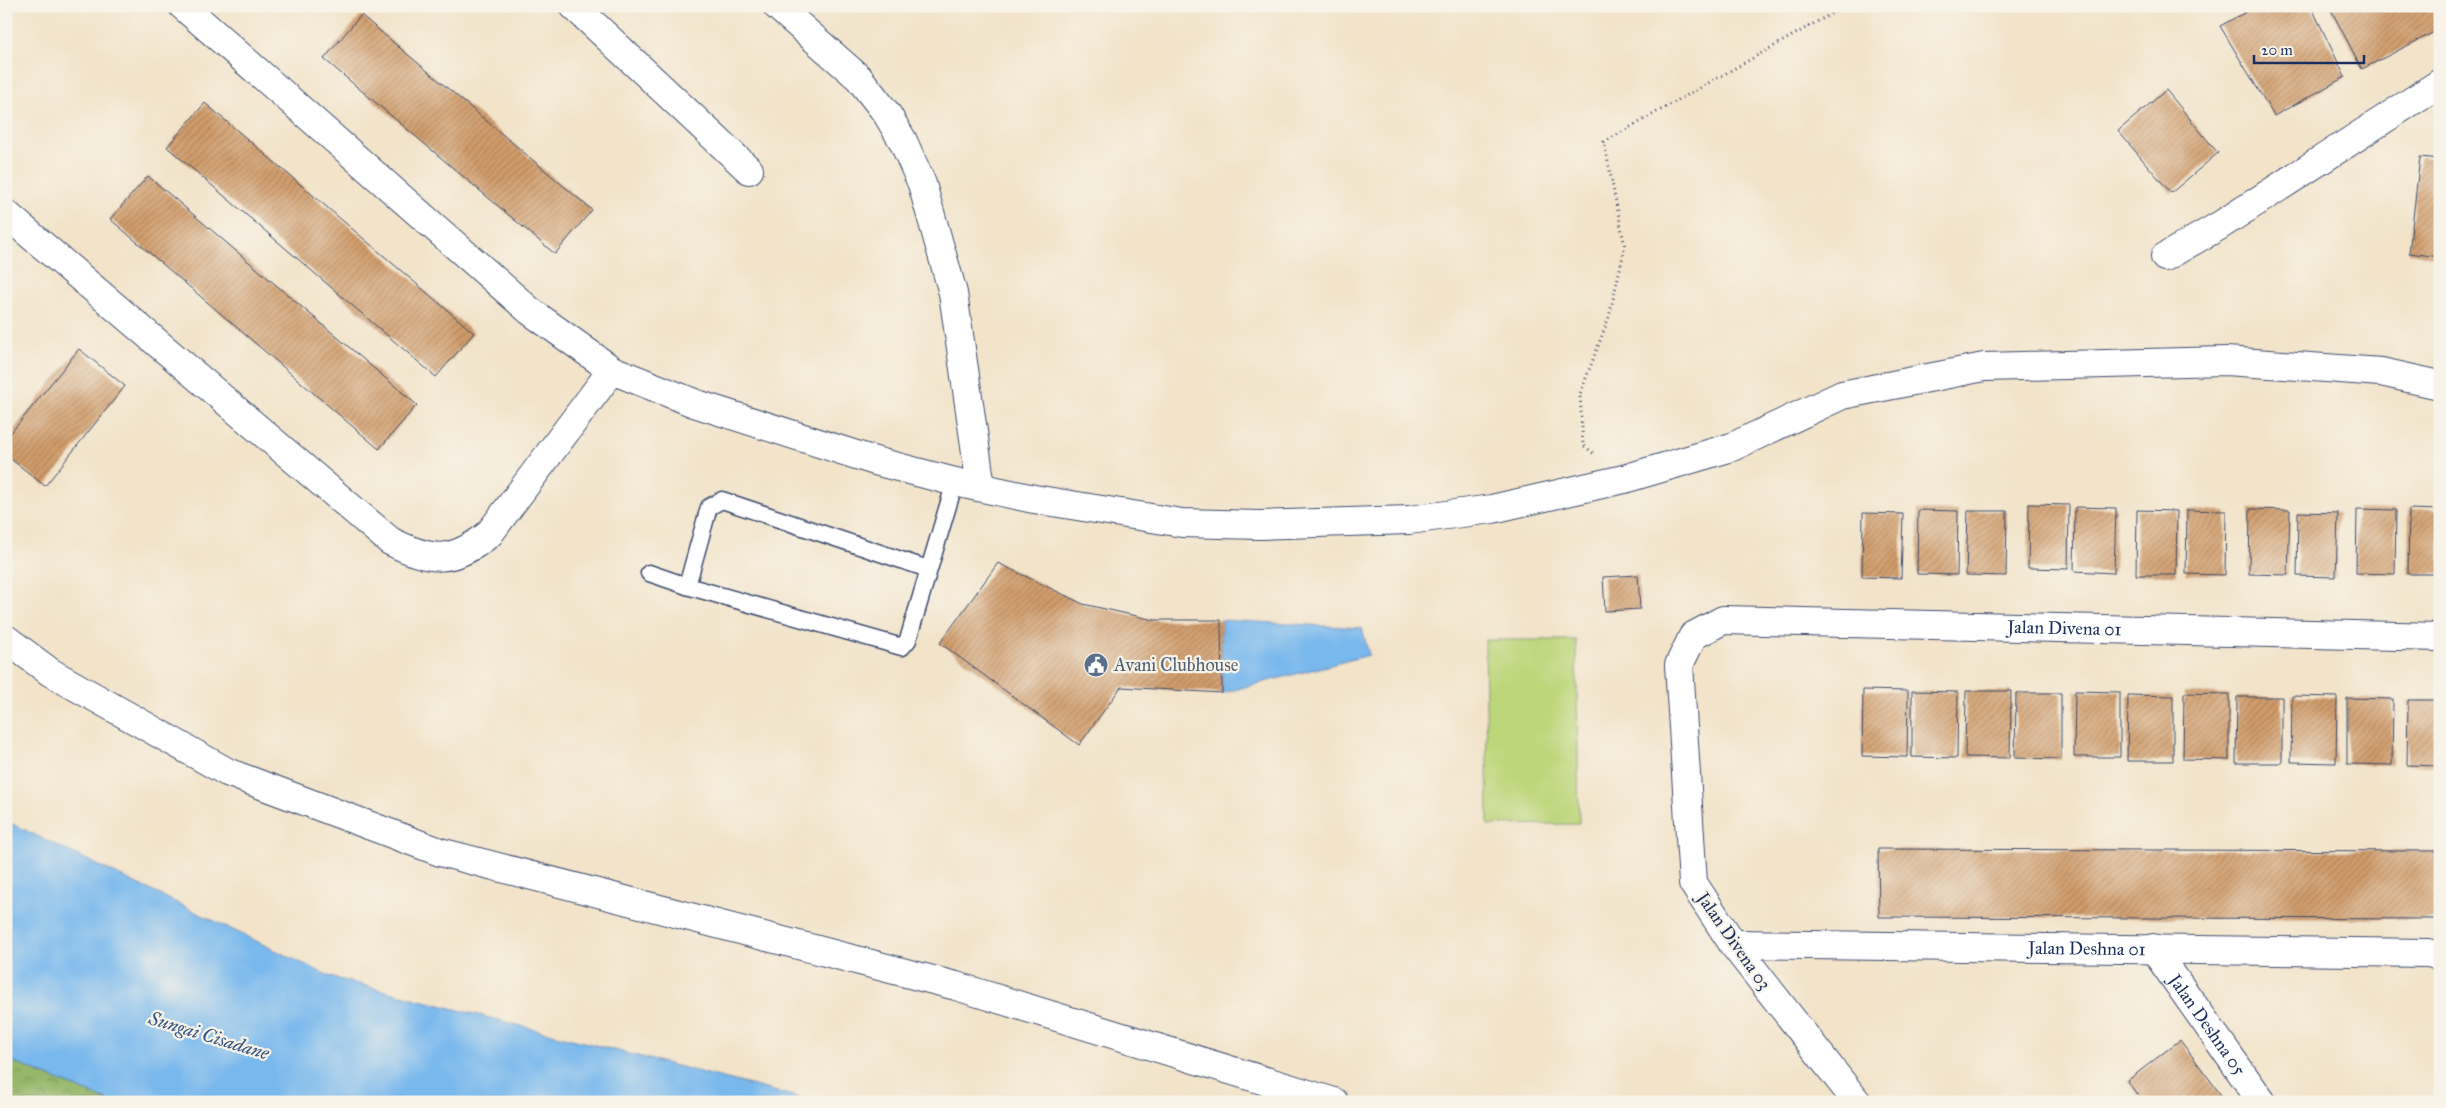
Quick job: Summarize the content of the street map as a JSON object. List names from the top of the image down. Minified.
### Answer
{"streets":{"street":["Jalan Divena 01","Jalan Divena 03","Jalan Deshna 01","Jalan Deshna 05"]},"crossings":[["Jalan Divena 01","Jalan Divena 03"],["Jalan Divena 03","Jalan Deshna 01"],["Jalan Deshna 01","Jalan Deshna 05"]],"water":["Sungai Cisadane"],"places":{"public building":["Avani Clubhouse"]},"scale_bar":"20 m"}
